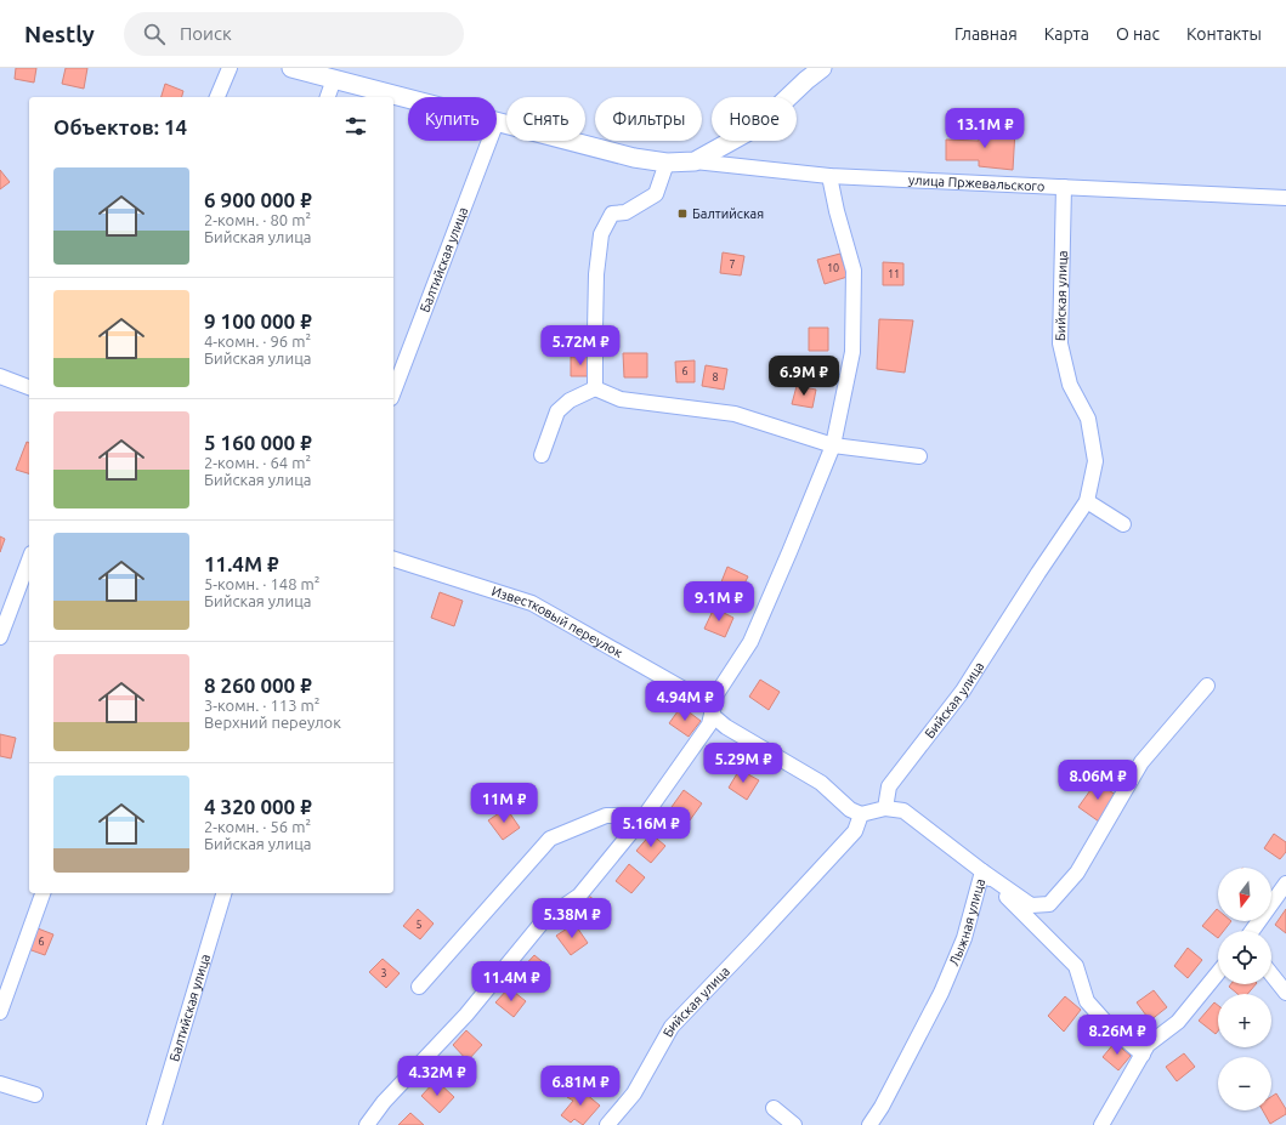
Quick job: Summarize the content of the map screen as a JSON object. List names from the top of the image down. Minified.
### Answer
{"streets":{"main road":["улица Пржевальского"],"street":["Балтийская улица","Бийская улица","Известковый переулок","Лыжная улица"]},"crossings":[["улица Пржевальского","Бийская улица"],["Бийская улица","Известковый переулок"]],"places":{"transit":["Балтийская"]},"house_numbers":["7","10","11","6","8","5","6","3"],"north":"bottom","page":{"header":"Nestly","search":"Поиск","nav":["Главная","Карта","О нас","Контакты"],"chip":["Купить","Снять","Фильтры","Новое"],"heading":"Объектов: 14","price":["13.1M ₽","5.72M ₽","6.9M ₽","9.1M ₽","4.94M ₽","5.29M ₽","8.06M ₽","11M ₽","5.16M ₽","5.38M ₽","11.4M ₽","8.26M ₽","4.32M ₽","6.81M ₽"],"list":[{"name":"6 900 000 ₽","note":"2-комн. · 80 m² · Бийская улица"},{"name":"9 100 000 ₽","note":"4-комн. · 96 m² · Бийская улица"},{"name":"5 160 000 ₽","note":"2-комн. · 64 m² · Бийская улица"},{"name":"11.4M ₽","note":"5-комн. · 148 m² · Бийская улица"},{"name":"8 260 000 ₽","note":"3-комн. · 113 m² · Верхний переулок"},{"name":"4 320 000 ₽","note":"2-комн. · 56 m² · Бийская улица"}],"map_buttons":["+","−"]}}
